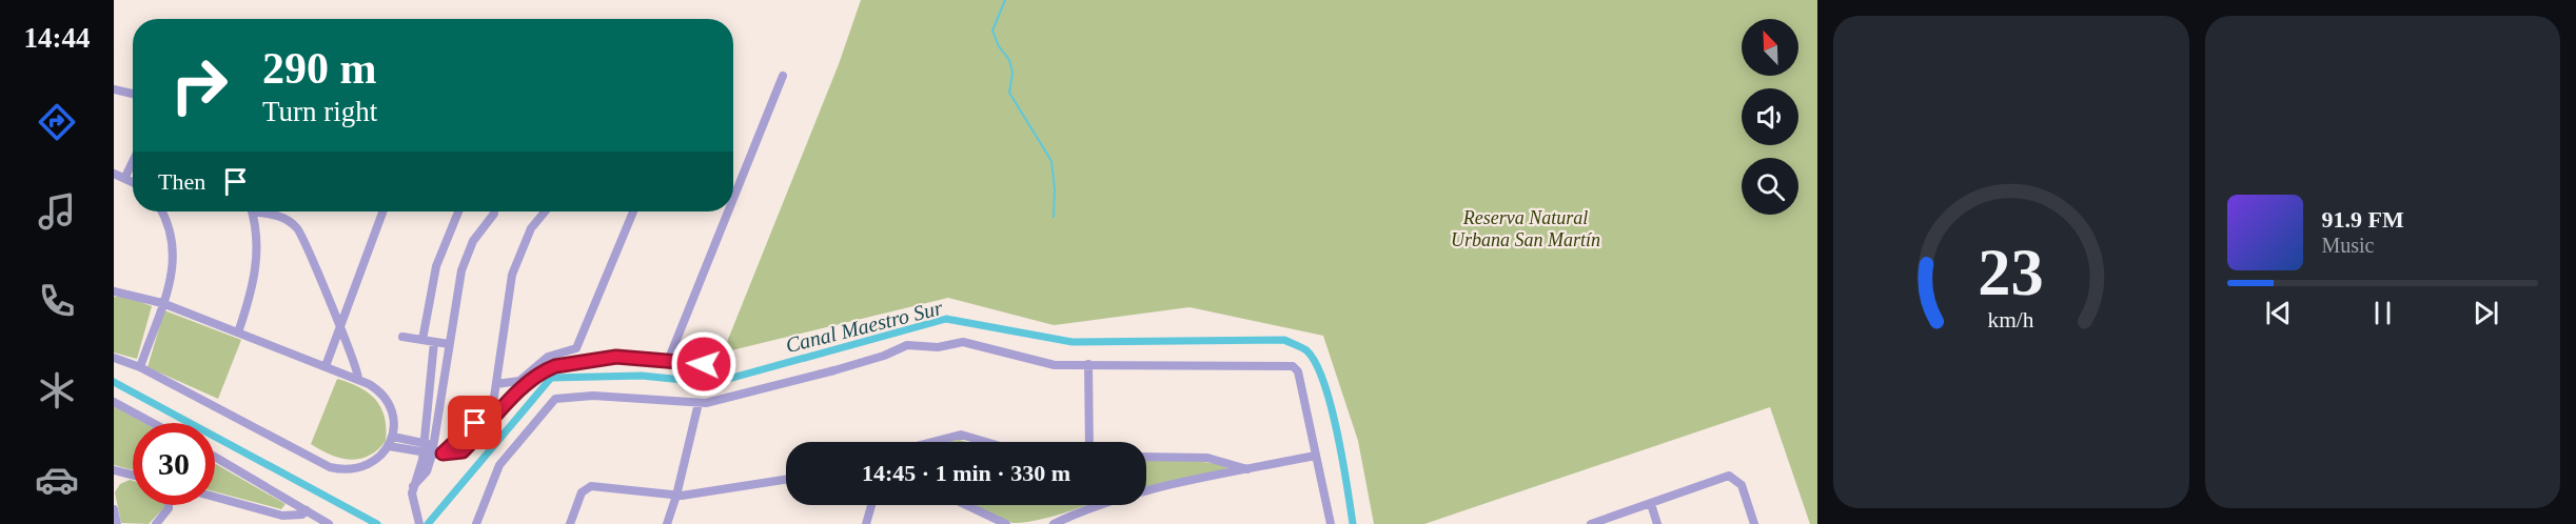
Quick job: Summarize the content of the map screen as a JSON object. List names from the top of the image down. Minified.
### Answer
{"water":["Canal Maestro Sur"],"parks":["Reserva Natural Urbana San Martín"],"north":"top left","page":{"tabs":"14:44","turn":["290 m","Turn right"],"then":"Then","song":["91.9 FM","Music"],"limit":"30","trip":"14:45 · 1 min · 330 m","gauge":["23","km/h"]}}
